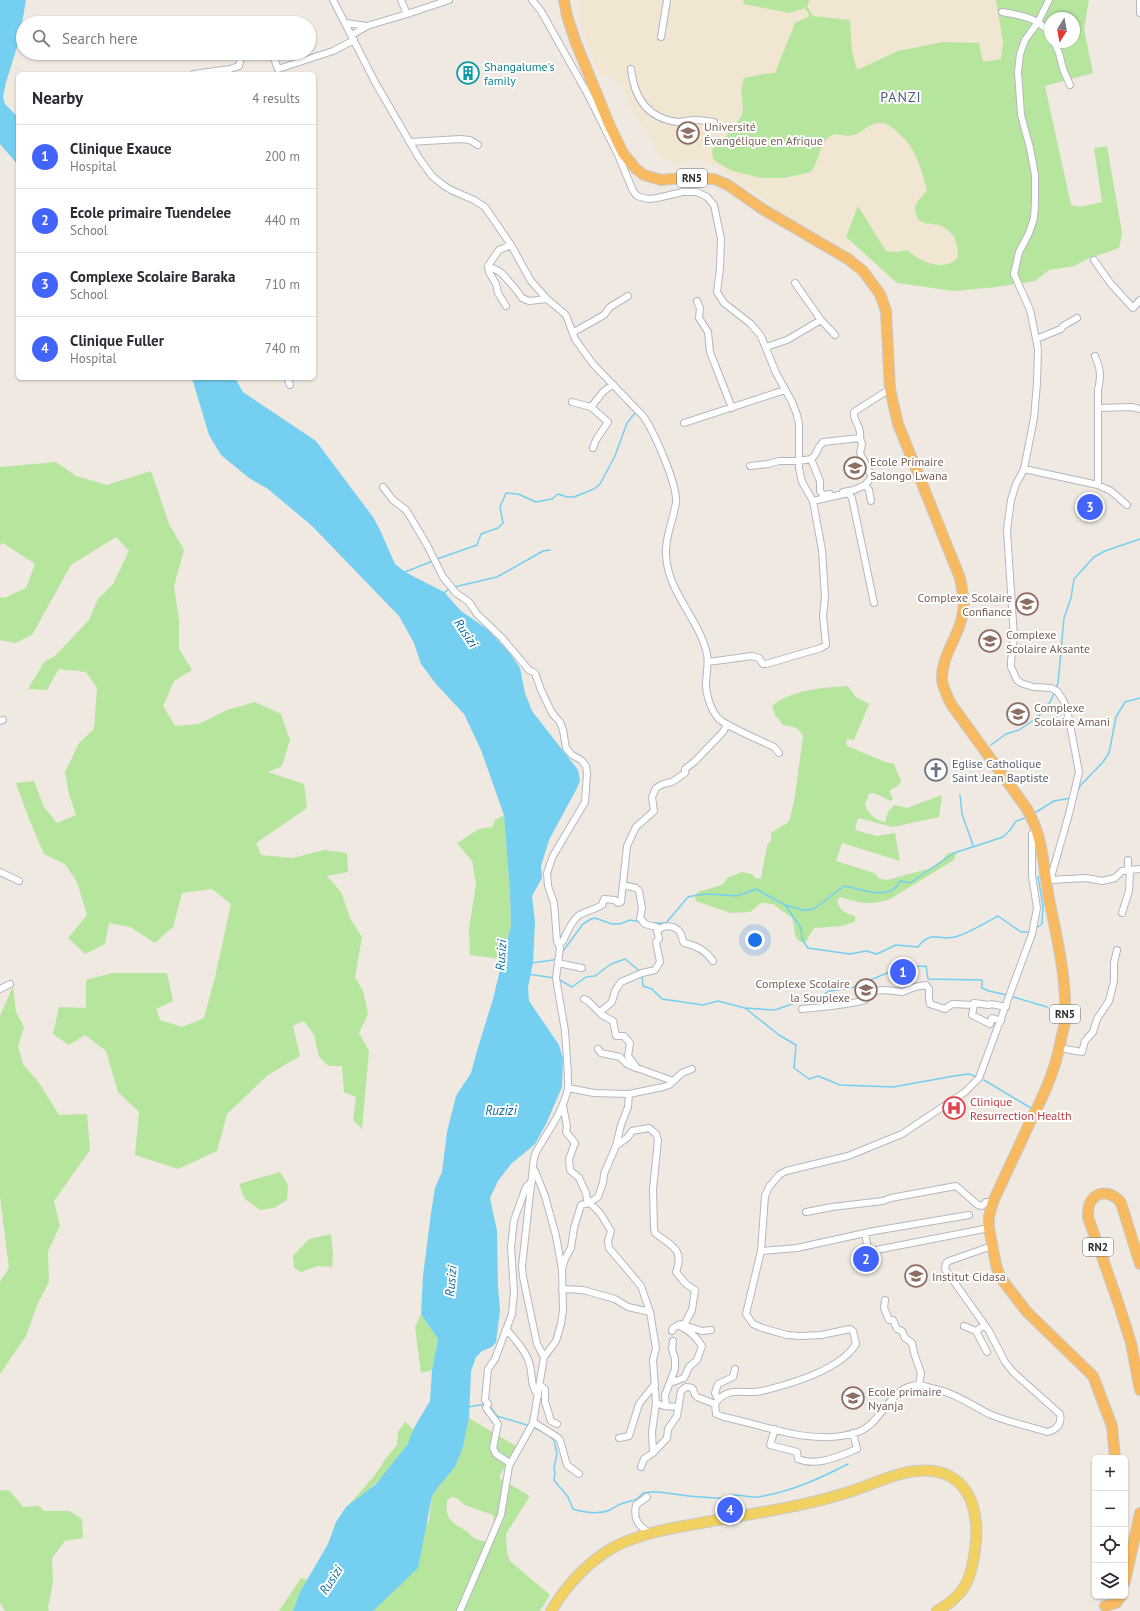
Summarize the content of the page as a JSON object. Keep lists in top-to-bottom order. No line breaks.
{"streets":{"highway":["RN5","RN2"]},"districts":["PANZI"],"water":["Rusizi","Ruzizi"],"places":{"building":["Shangalume's family"],"school or university":["Université Évangélique en Afrique","Ecole Primaire Salongo Lwana","Complexe Scolaire Confiance","Complexe Scolaire Aksante","Complexe Scolaire Amani","Complexe Scolaire la Souplexe","Institut Cidasa","Ecole primaire Nyanja"],"church":["Eglise Catholique Saint Jean Baptiste"],"hospital":["Clinique Resurrection Health"]},"north":"bottom","page":{"search":"Search here","heading":["Nearby","4 results"],"list":[{"mark":"1","name":"Clinique Exauce","note":"Hospital","value":"200 m"},{"mark":"2","name":"Ecole primaire Tuendelee","note":"School","value":"440 m"},{"mark":"3","name":"Complexe Scolaire Baraka","note":"School","value":"710 m"},{"mark":"4","name":"Clinique Fuller","note":"Hospital","value":"740 m"}],"pins":["3","1","2","4"],"map_buttons":["+","−"]}}
